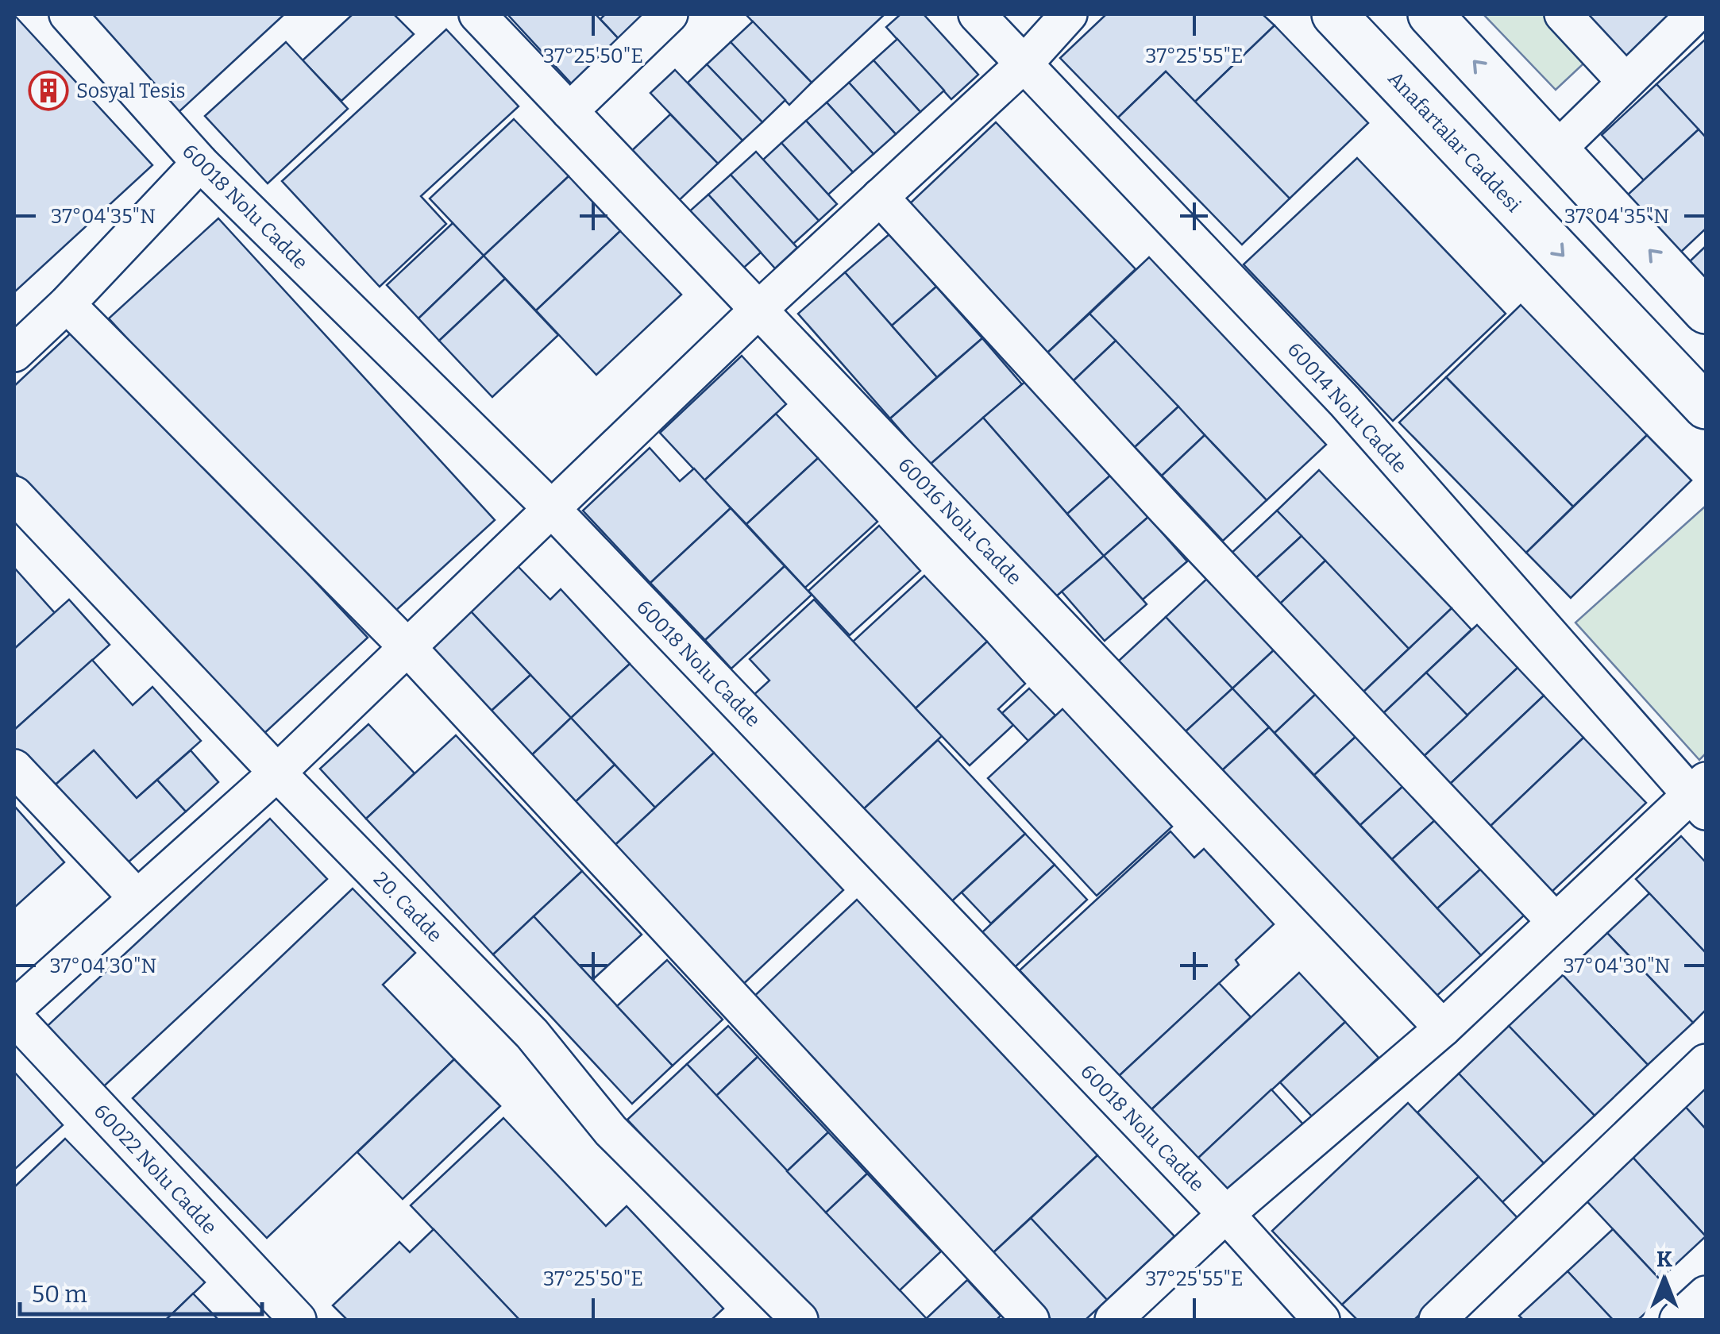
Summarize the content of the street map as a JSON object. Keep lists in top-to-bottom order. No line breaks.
{"streets":{"main road":["Anafartalar Caddesi"],"street":["60018 Nolu Cadde","60014 Nolu Cadde","60016 Nolu Cadde","20. Cadde","60022 Nolu Cadde"]},"places":{"building":["Sosyal Tesis"]},"scale_bar":"50 m","north":"top","coordinates":["37°25'50\"E","37°25'55\"E","37°04'35\"N","37°04'30\"N"]}
